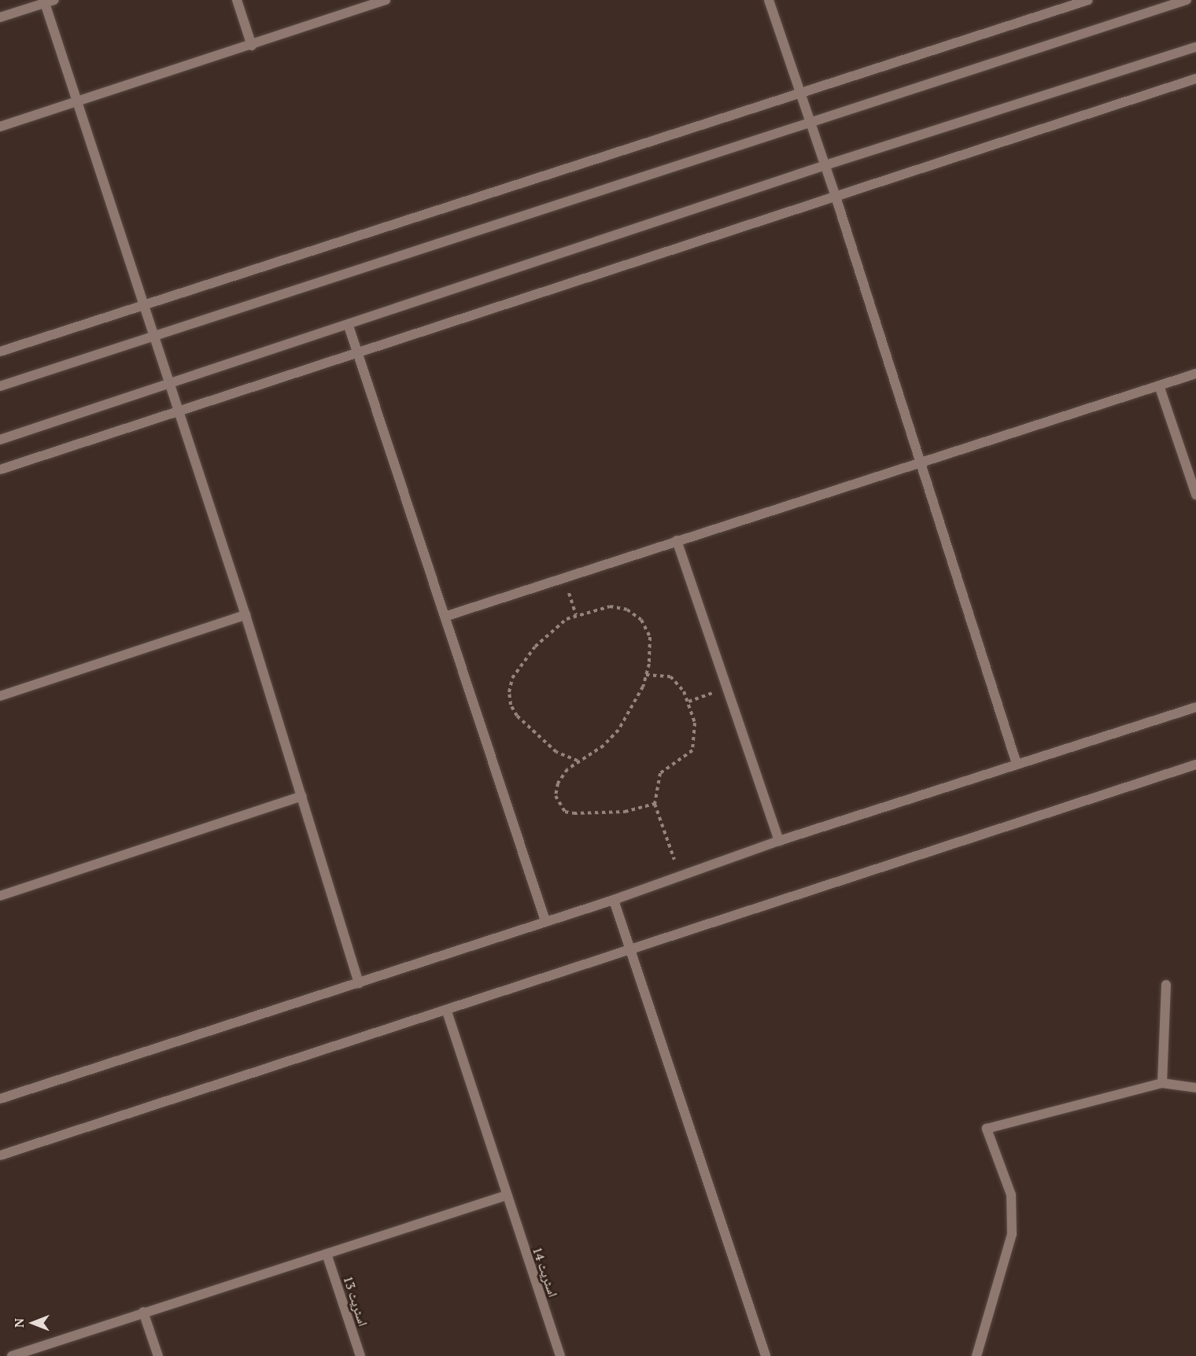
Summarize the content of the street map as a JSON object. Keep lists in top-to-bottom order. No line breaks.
{"streets":{"street":["اسٹریٹ 14","اسٹریٹ 13"]},"north":"left"}
